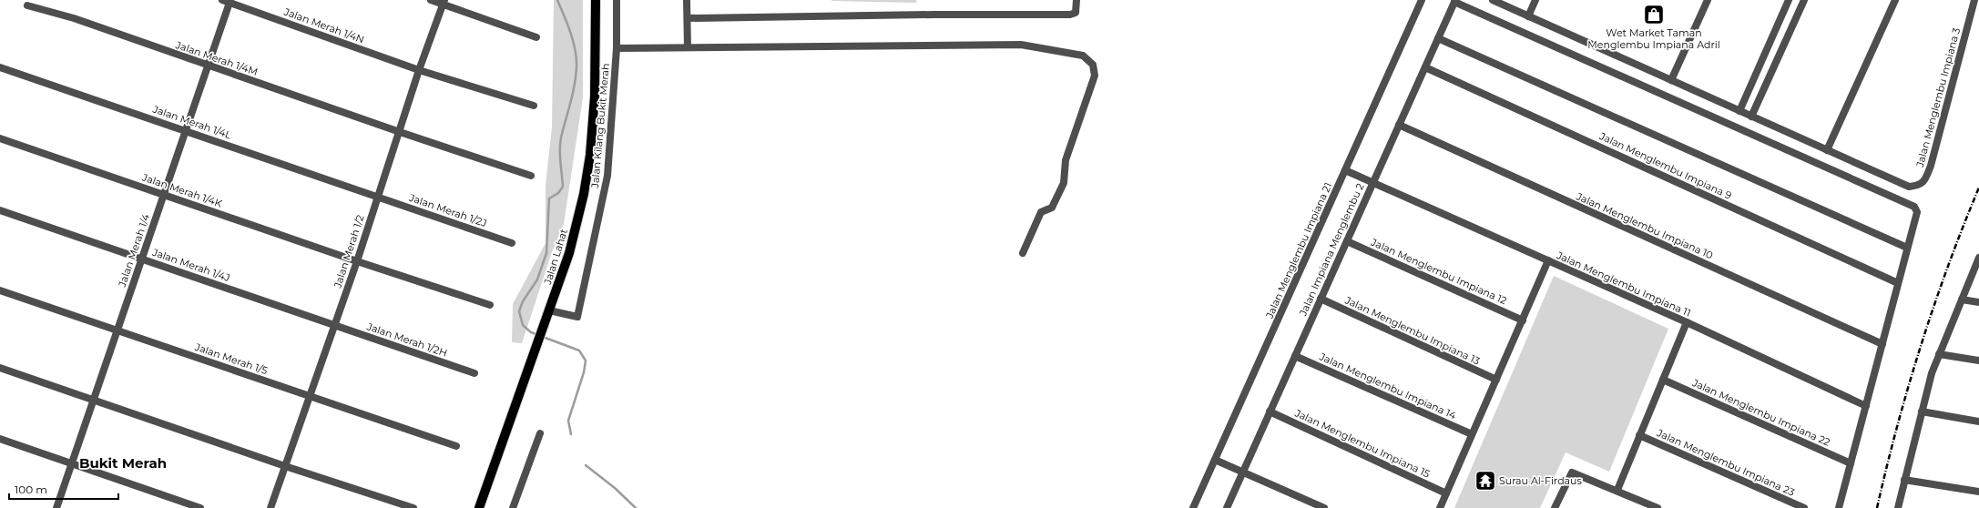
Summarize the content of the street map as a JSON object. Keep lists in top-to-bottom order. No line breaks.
{"streets":{"main road":["Jalan Lahat"],"street":["Jalan Merah 1/4N","Jalan Merah 1/4M","Jalan Menglembu Impiana 3","Jalan Merah 1/4L","Jalan Kilang Bukit Merah","Jalan Menglembu Impiana 9","Jalan Merah 1/4K","Jalan Merah 1/2J","Jalan Menglembu Impiana 10","Jalan Impiana Menglembu 2","Jalan Merah 1/4","Jalan Menglembu Impiana 21","Jalan Merah 1/2","Jalan Merah 1/4J","Jalan Menglembu Impiana 12","Jalan Menglembu Impiana 11","Jalan Menglembu Impiana 13","Jalan Merah 1/2H","Jalan Merah 1/5","Jalan Menglembu Impiana 14","Jalan Menglembu Impiana 22","Jalan Menglembu Impiana 15","Jalan Menglembu Impiana 23"]},"crossings":[["Jalan Merah 1/4N","Jalan Merah 1/4"],["Jalan Merah 1/4N","Jalan Merah 1/2"],["Jalan Merah 1/4M","Jalan Merah 1/4"],["Jalan Merah 1/4M","Jalan Merah 1/2"],["Jalan Merah 1/4L","Jalan Merah 1/2J"],["Jalan Merah 1/4L","Jalan Merah 1/4"],["Jalan Merah 1/4L","Jalan Merah 1/2"],["Jalan Kilang Bukit Merah","Jalan Lahat"],["Jalan Menglembu Impiana 9","Jalan Impiana Menglembu 2"],["Jalan Merah 1/4K","Jalan Merah 1/4"],["Jalan Merah 1/4K","Jalan Merah 1/2"],["Jalan Merah 1/2J","Jalan Merah 1/2"],["Jalan Menglembu Impiana 10","Jalan Impiana Menglembu 2"],["Jalan Impiana Menglembu 2","Jalan Menglembu Impiana 12"],["Jalan Impiana Menglembu 2","Jalan Menglembu Impiana 11"],["Jalan Impiana Menglembu 2","Jalan Menglembu Impiana 13"],["Jalan Impiana Menglembu 2","Jalan Menglembu Impiana 14"],["Jalan Impiana Menglembu 2","Jalan Menglembu Impiana 15"],["Jalan Merah 1/4","Jalan Merah 1/4J"],["Jalan Merah 1/4","Jalan Merah 1/5"],["Jalan Menglembu Impiana 21","Jalan Menglembu Impiana 11"],["Jalan Merah 1/2","Jalan Merah 1/4J"],["Jalan Merah 1/2","Jalan Merah 1/2H"],["Jalan Merah 1/2","Jalan Merah 1/5"],["Jalan Merah 1/4J","Jalan Merah 1/2H"]],"districts":["Bukit Merah"],"places":{"shop":["Wet Market Taman Menglembu Impiana Adril"],"temple":["Surau Al-Firdaus"]},"scale_bar":"100 m"}
